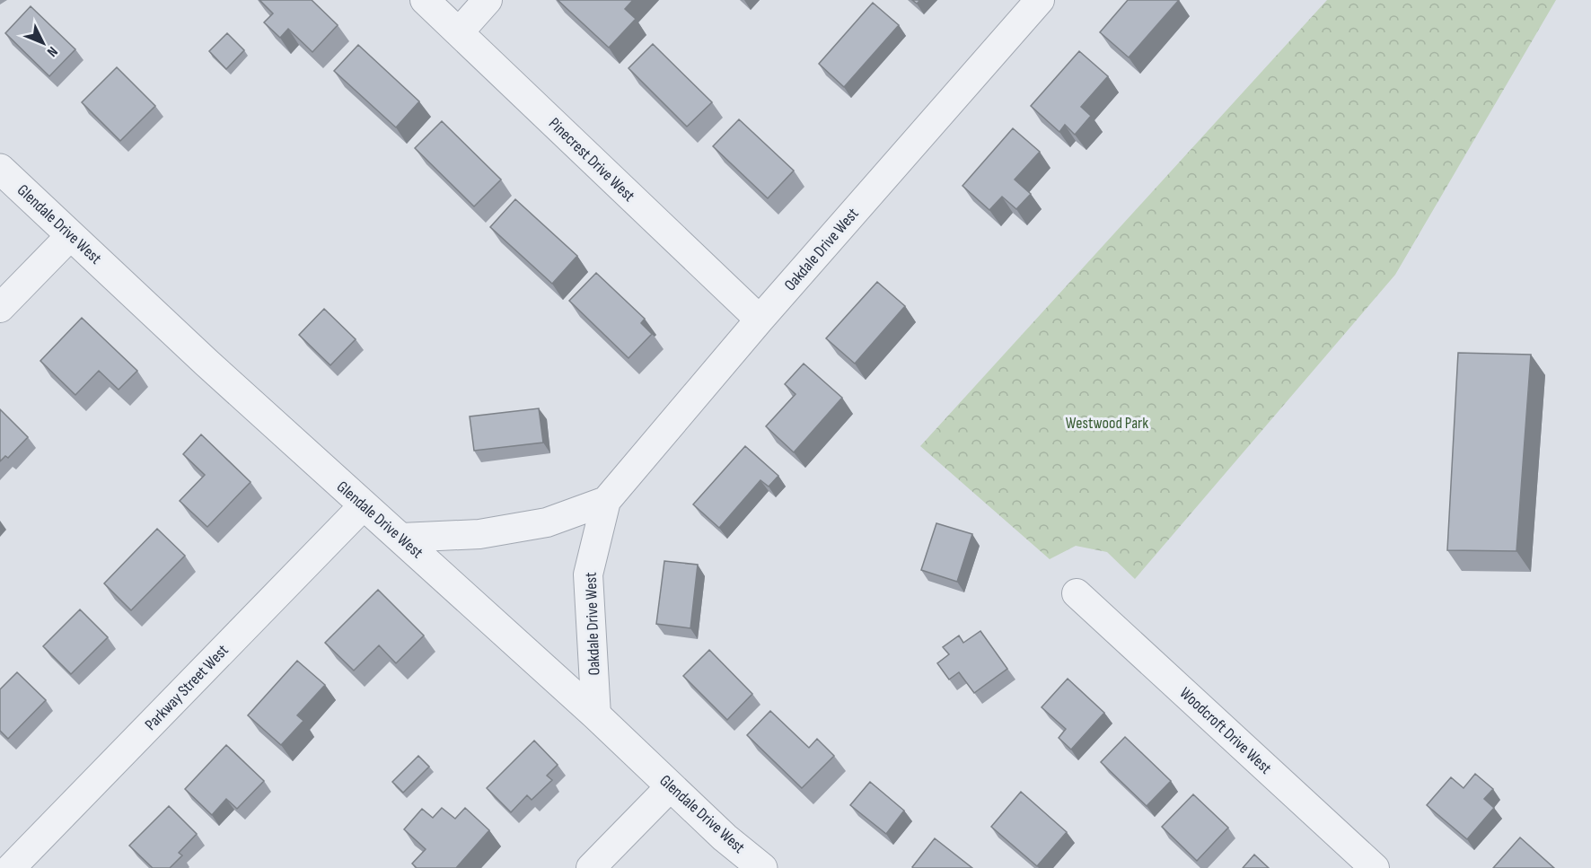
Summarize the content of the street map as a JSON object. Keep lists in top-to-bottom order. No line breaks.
{"streets":{"street":["Pinecrest Drive West","Glendale Drive West","Oakdale Drive West","Parkway Street West","Woodcroft Drive West"]},"crossings":[["Pinecrest Drive West","Oakdale Drive West"],["Glendale Drive West","Oakdale Drive West"],["Glendale Drive West","Parkway Street West"]],"parks":["Westwood Park"],"north":"bottom right"}
